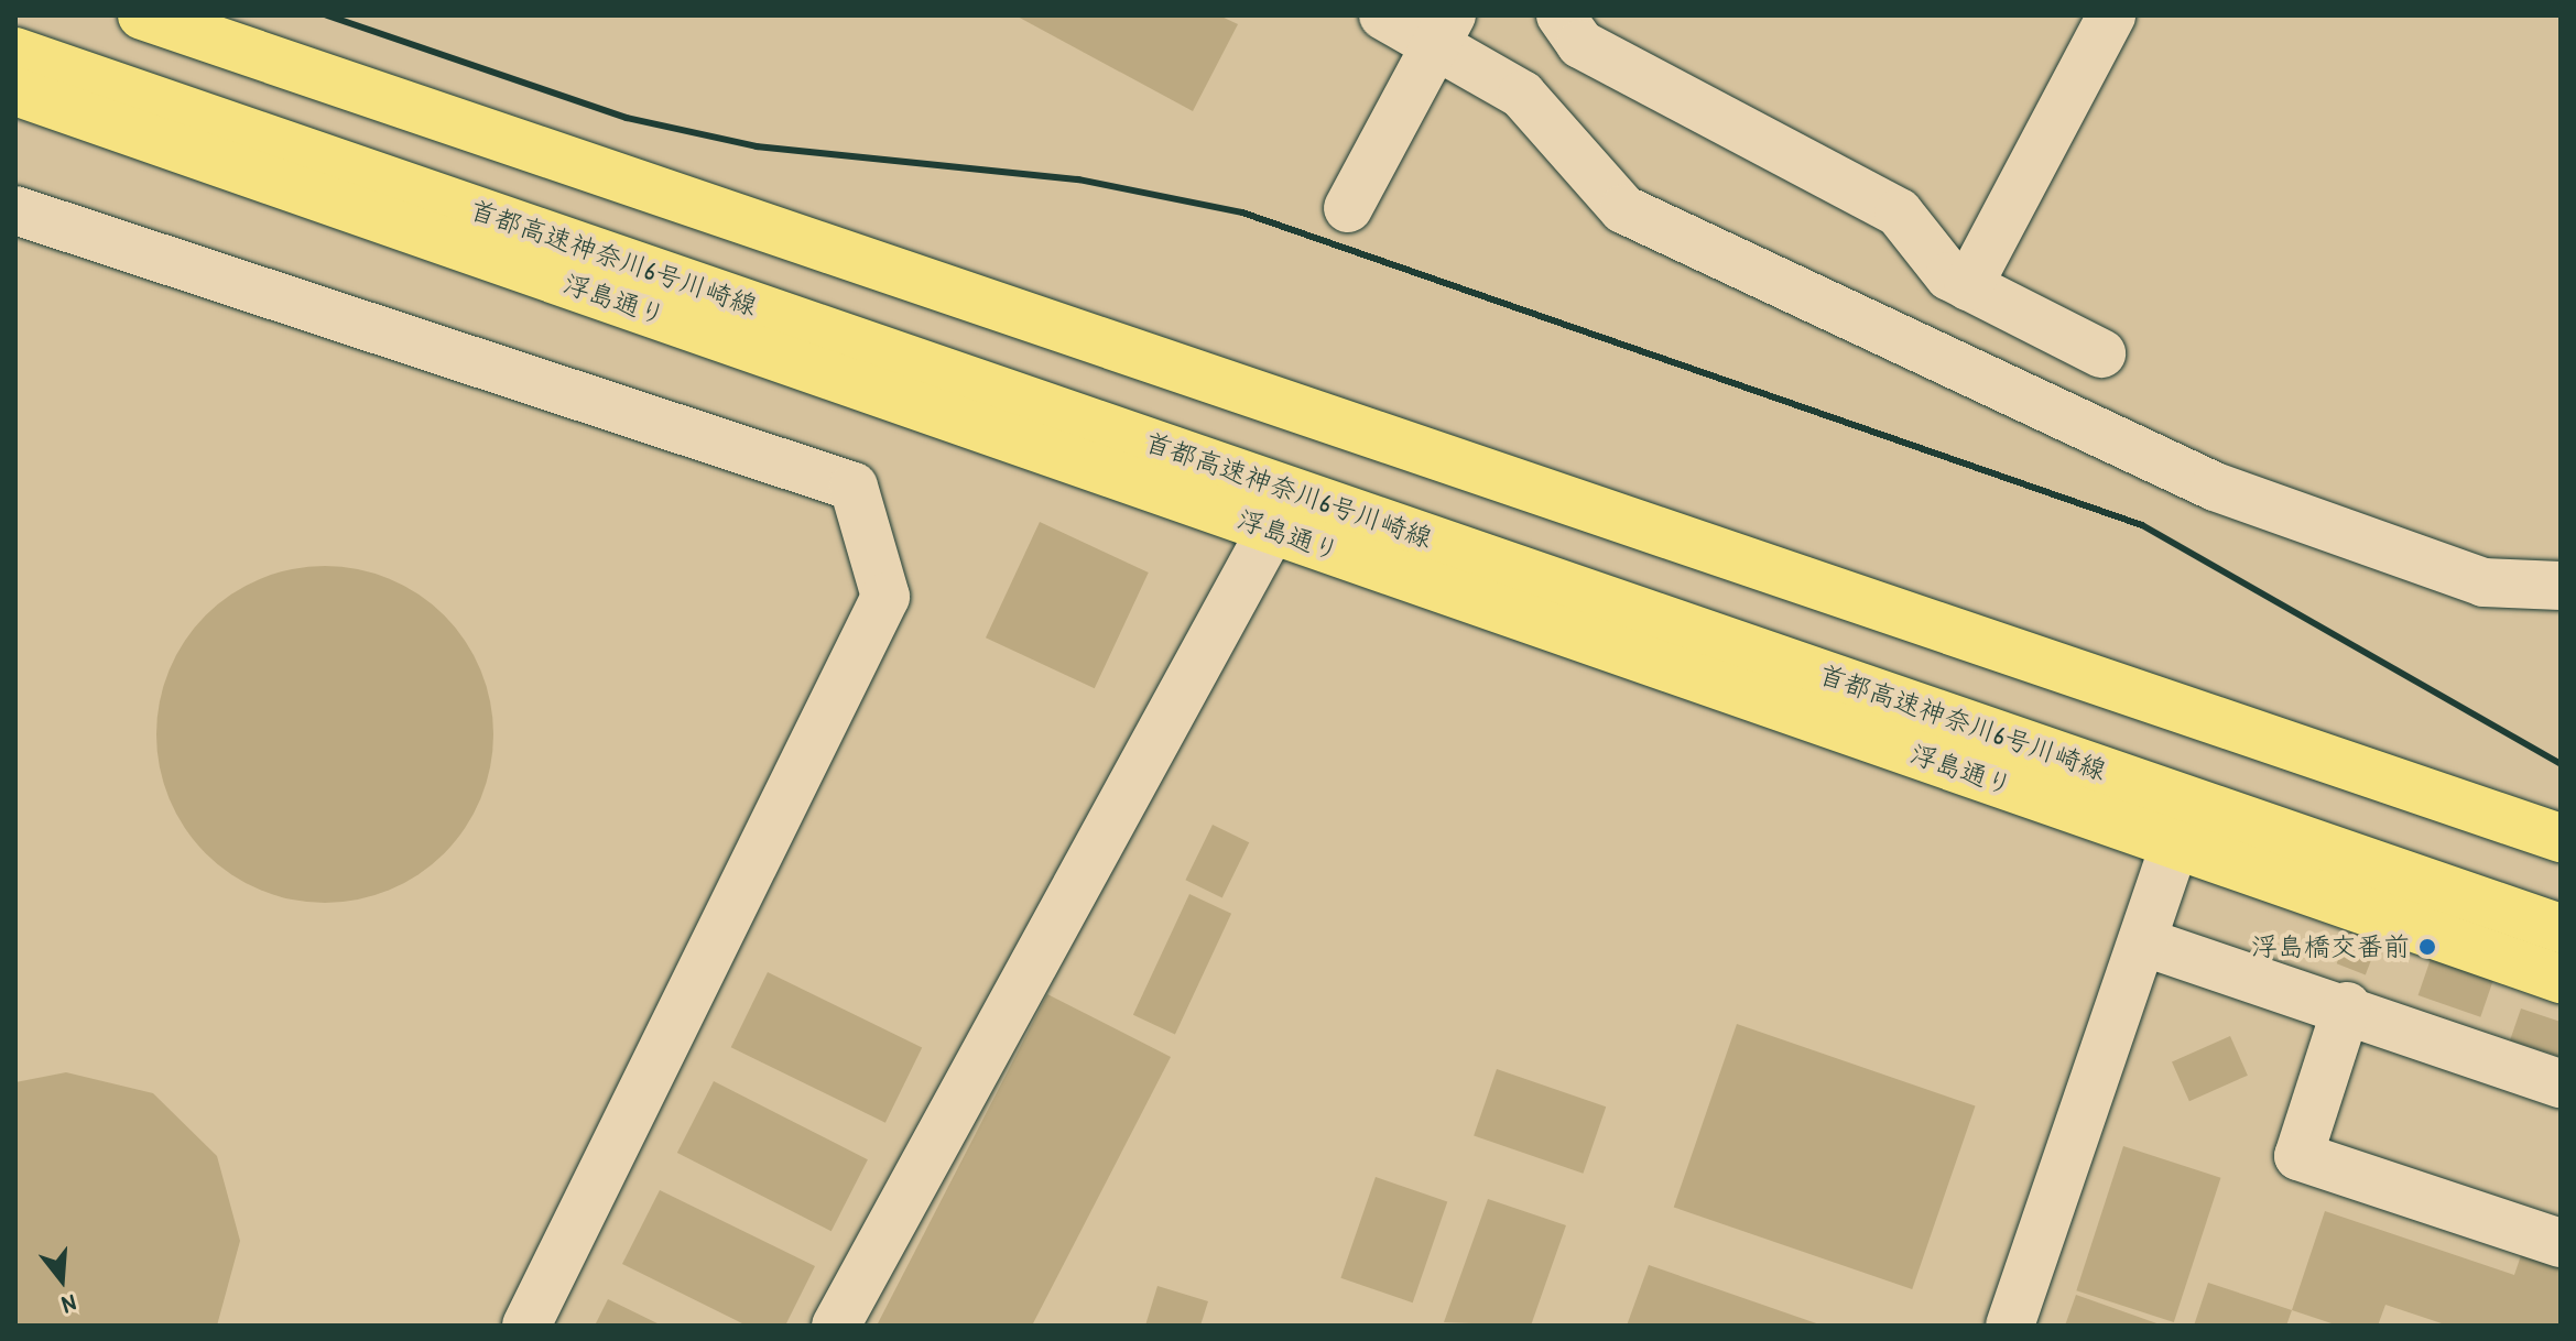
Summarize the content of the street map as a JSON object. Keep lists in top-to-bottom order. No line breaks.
{"streets":{"highway":["首都高速神奈川6号川崎線","浮島通り"]},"places":["浮島橋交番前"],"north":"bottom"}
